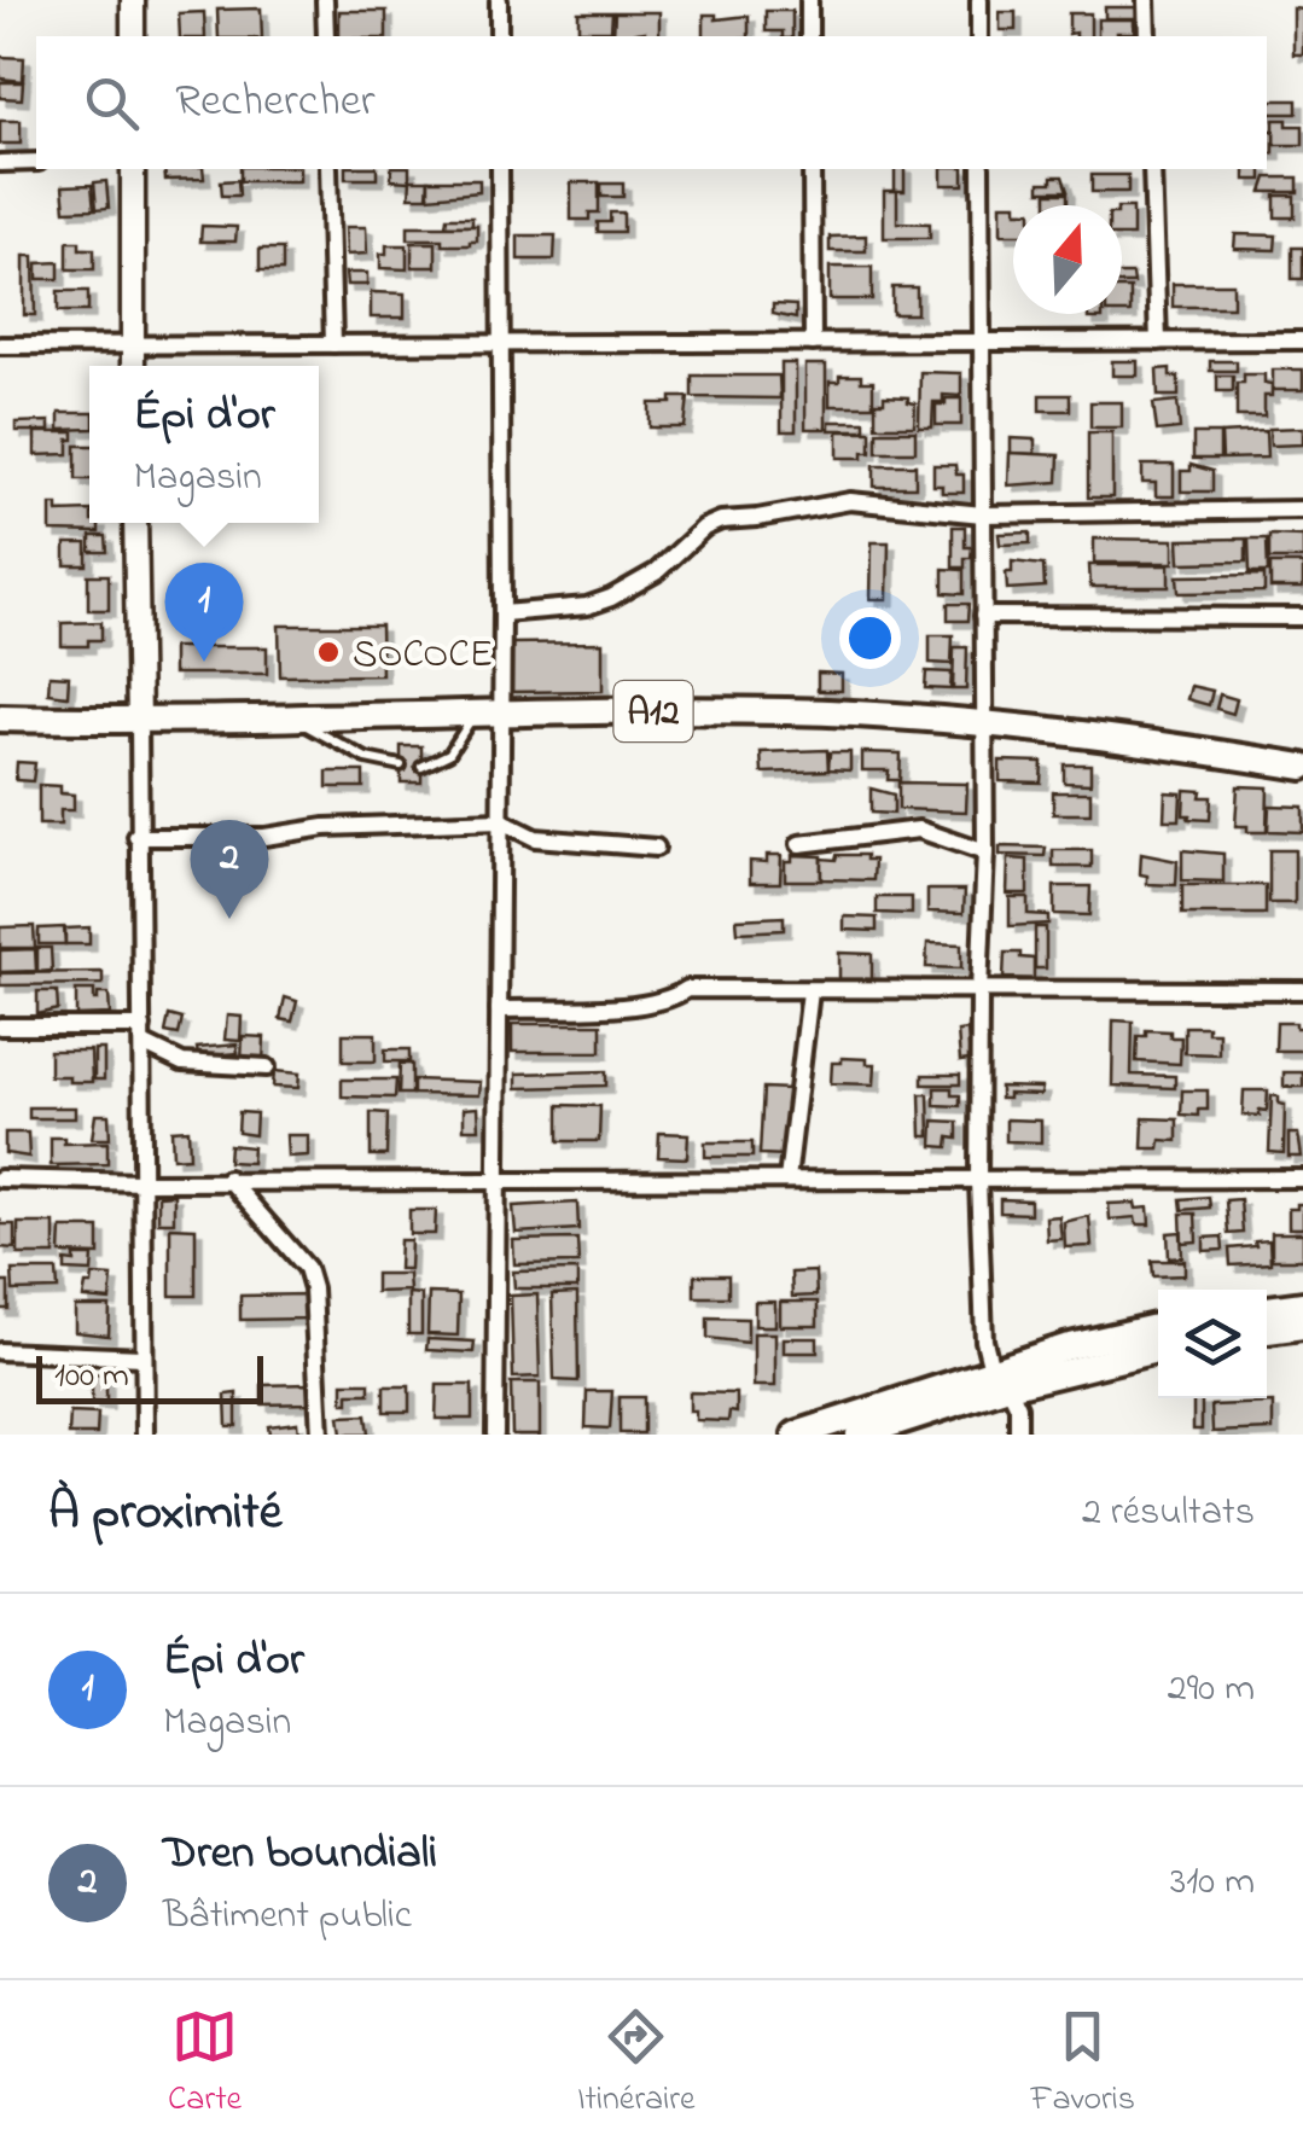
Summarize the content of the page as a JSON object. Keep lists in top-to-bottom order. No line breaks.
{"streets":{"main road":["A12"]},"places":["SOCOCE"],"scale_bar":"100 m","north":"top","page":{"search":"Rechercher","popup":["Épi d'or","Magasin"],"pins":["1","2"],"scale":"100 m","heading":["À proximité","2 résultats"],"list":[{"mark":"1","name":"Épi d'or","note":"Magasin","value":"290 m"},{"mark":"2","name":"Dren boundiali","note":"Bâtiment public","value":"310 m"}],"nav":["Carte","Itinéraire","Favoris"]}}
